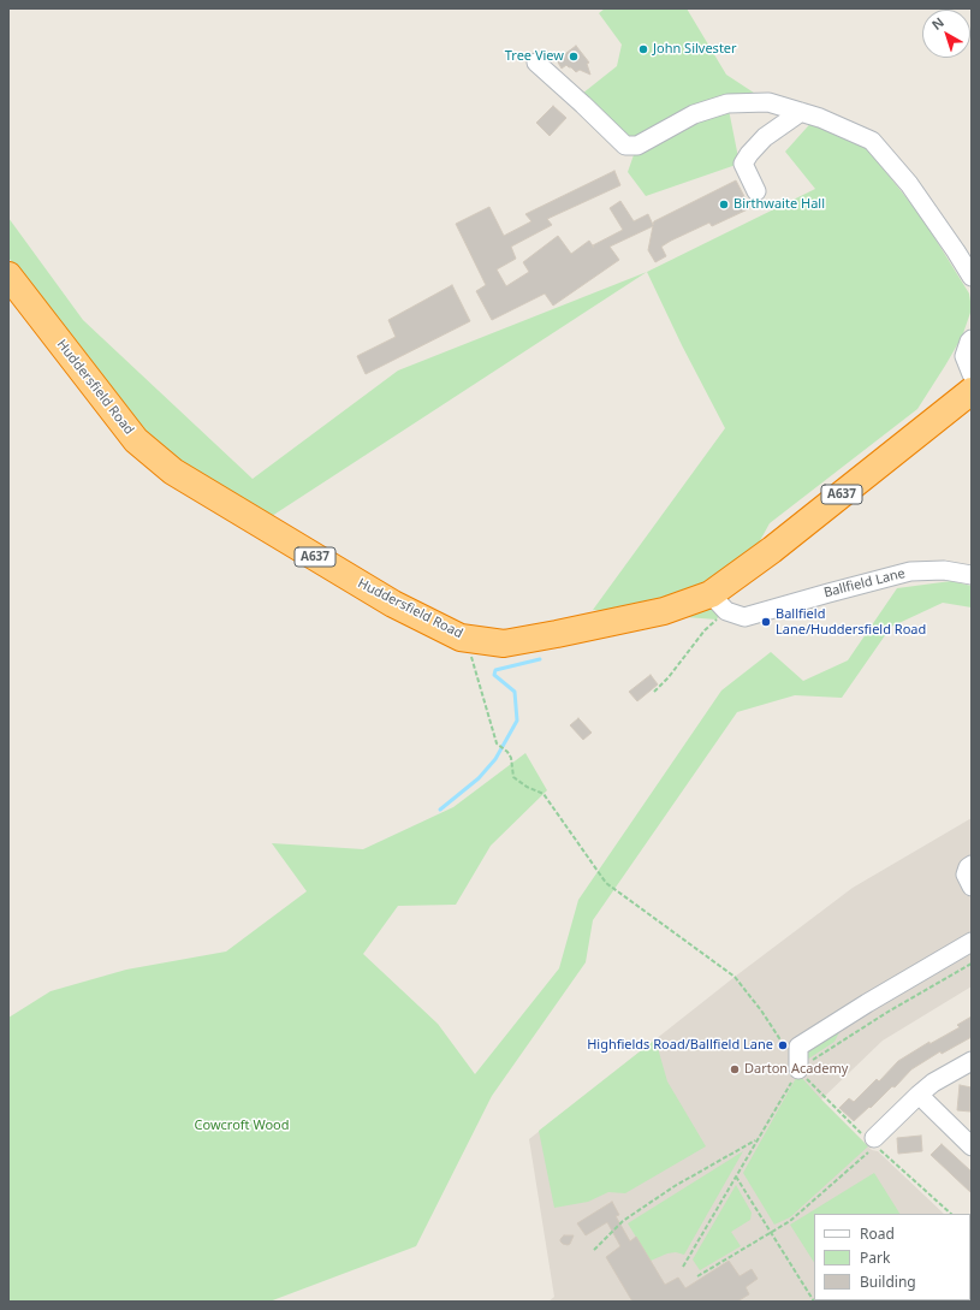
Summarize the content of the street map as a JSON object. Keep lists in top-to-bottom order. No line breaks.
{"streets":{"highway":["Huddersfield Road","A637"],"street":["Ballfield Lane"]},"crossings":[["Huddersfield Road","Ballfield Lane"]],"parks":["Cowcroft Wood"],"places":["John Silvester","Tree View","Birthwaite Hall","Ballfield Lane/Huddersfield Road","Highfields Road/Ballfield Lane","Darton Academy"],"legend":["Road","Park","Building"],"north":"top left"}
